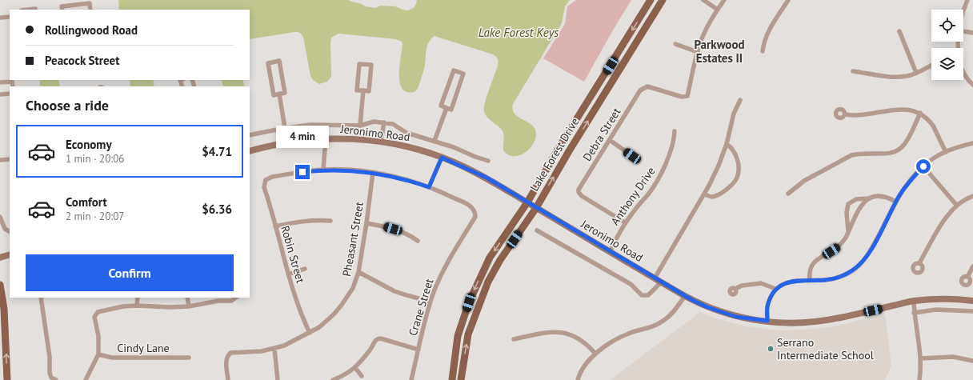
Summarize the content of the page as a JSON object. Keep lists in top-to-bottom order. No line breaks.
{"streets":{"main road":["Jeronimo Road","Lake Forest Drive"],"street":["Debra Street","Anthony Drive","Pheasant Street","Robin Street","Crane Street","Cindy Lane"]},"crossings":[["Jeronimo Road","Lake Forest Drive"],["Jeronimo Road","Anthony Drive"],["Debra Street","Anthony Drive"],["Pheasant Street","Robin Street"]],"districts":["Parkwood Estates II"],"water":["Lake Forest Keys"],"places":["Serrano Intermediate School"],"page":{"banner":["Rollingwood Road","Peacock Street"],"heading":"Choose a ride","list":[{"name":"Economy","note":"1 min · 20:06","value":"$4.71"},{"name":"Comfort","note":"2 min · 20:07","value":"$6.36"}],"bubble":"4 min","buttons":"Confirm"}}
